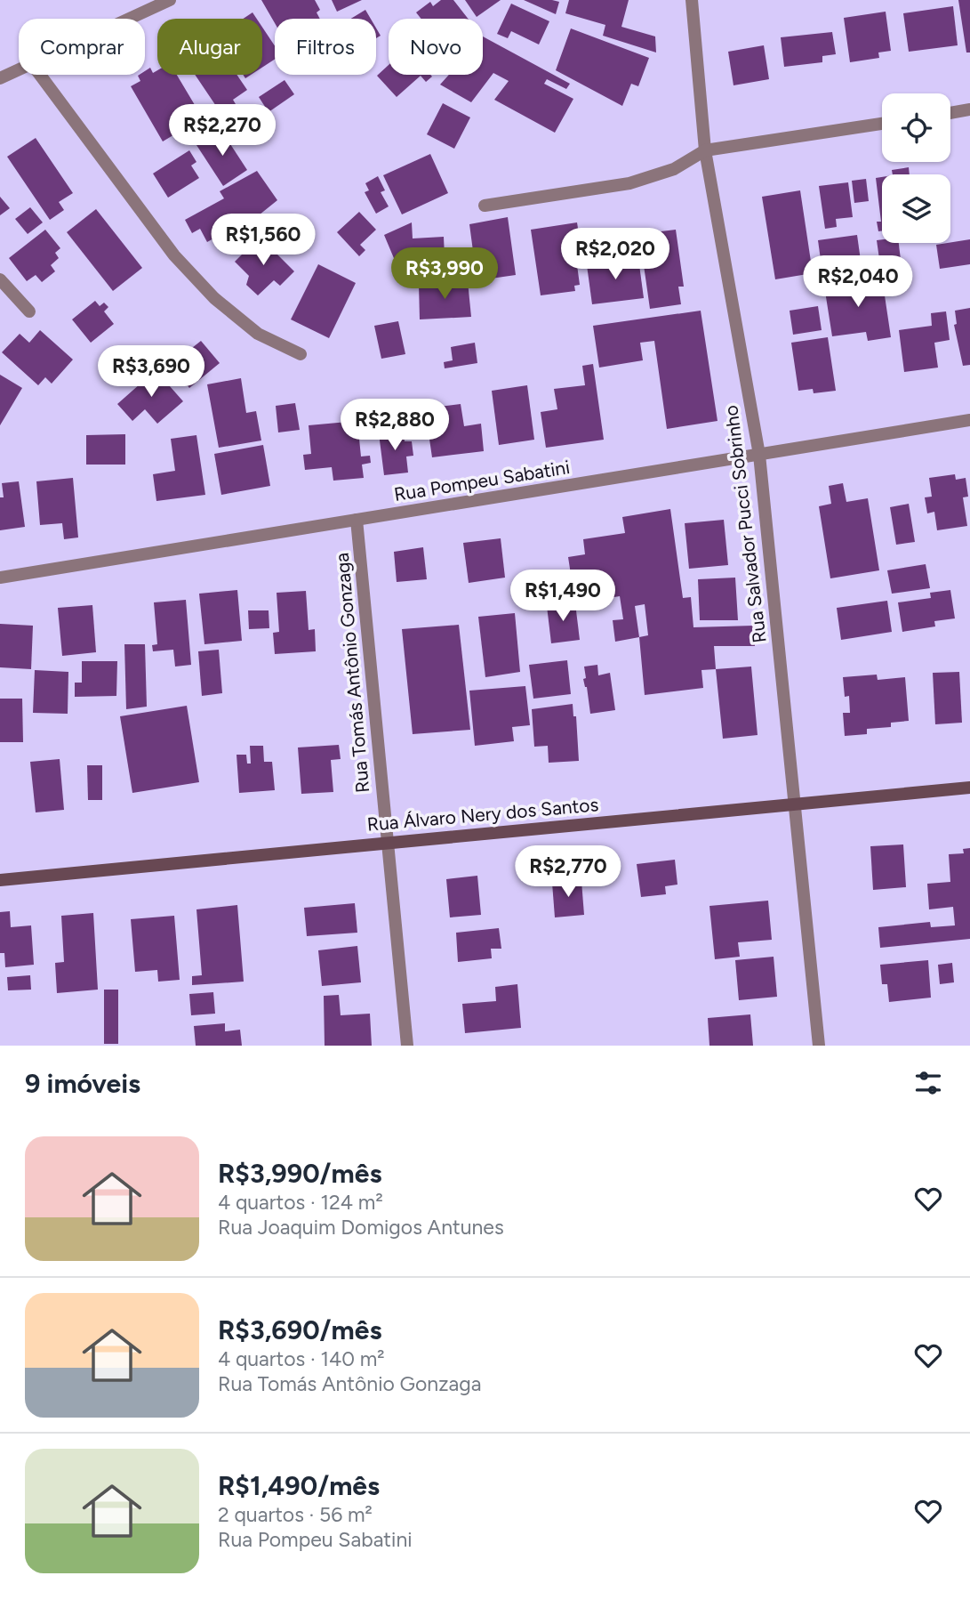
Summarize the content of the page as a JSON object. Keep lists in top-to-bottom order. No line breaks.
{"streets":{"main road":["Rua Álvaro Nery dos Santos"],"street":["Rua Pompeu Sabatini","Rua Salvador Pucci Sobrinho","Rua Tomás Antônio Gonzaga"]},"crossings":[["Rua Pompeu Sabatini","Rua Salvador Pucci Sobrinho"],["Rua Pompeu Sabatini","Rua Tomás Antônio Gonzaga"],["Rua Salvador Pucci Sobrinho","Rua Álvaro Nery dos Santos"],["Rua Tomás Antônio Gonzaga","Rua Álvaro Nery dos Santos"]],"page":{"chip":["Comprar","Alugar","Filtros","Novo"],"price":["R$2,270","R$1,560","R$2,020","R$3,990","R$2,040","R$3,690","R$2,880","R$1,490","R$2,770"],"heading":"9 imóveis","list":[{"name":"R$3,990/mês","note":"4 quartos · 124 m² · Rua Joaquim Domigos Antunes"},{"name":"R$3,690/mês","note":"4 quartos · 140 m² · Rua Tomás Antônio Gonzaga"},{"name":"R$1,490/mês","note":"2 quartos · 56 m² · Rua Pompeu Sabatini"}]}}
